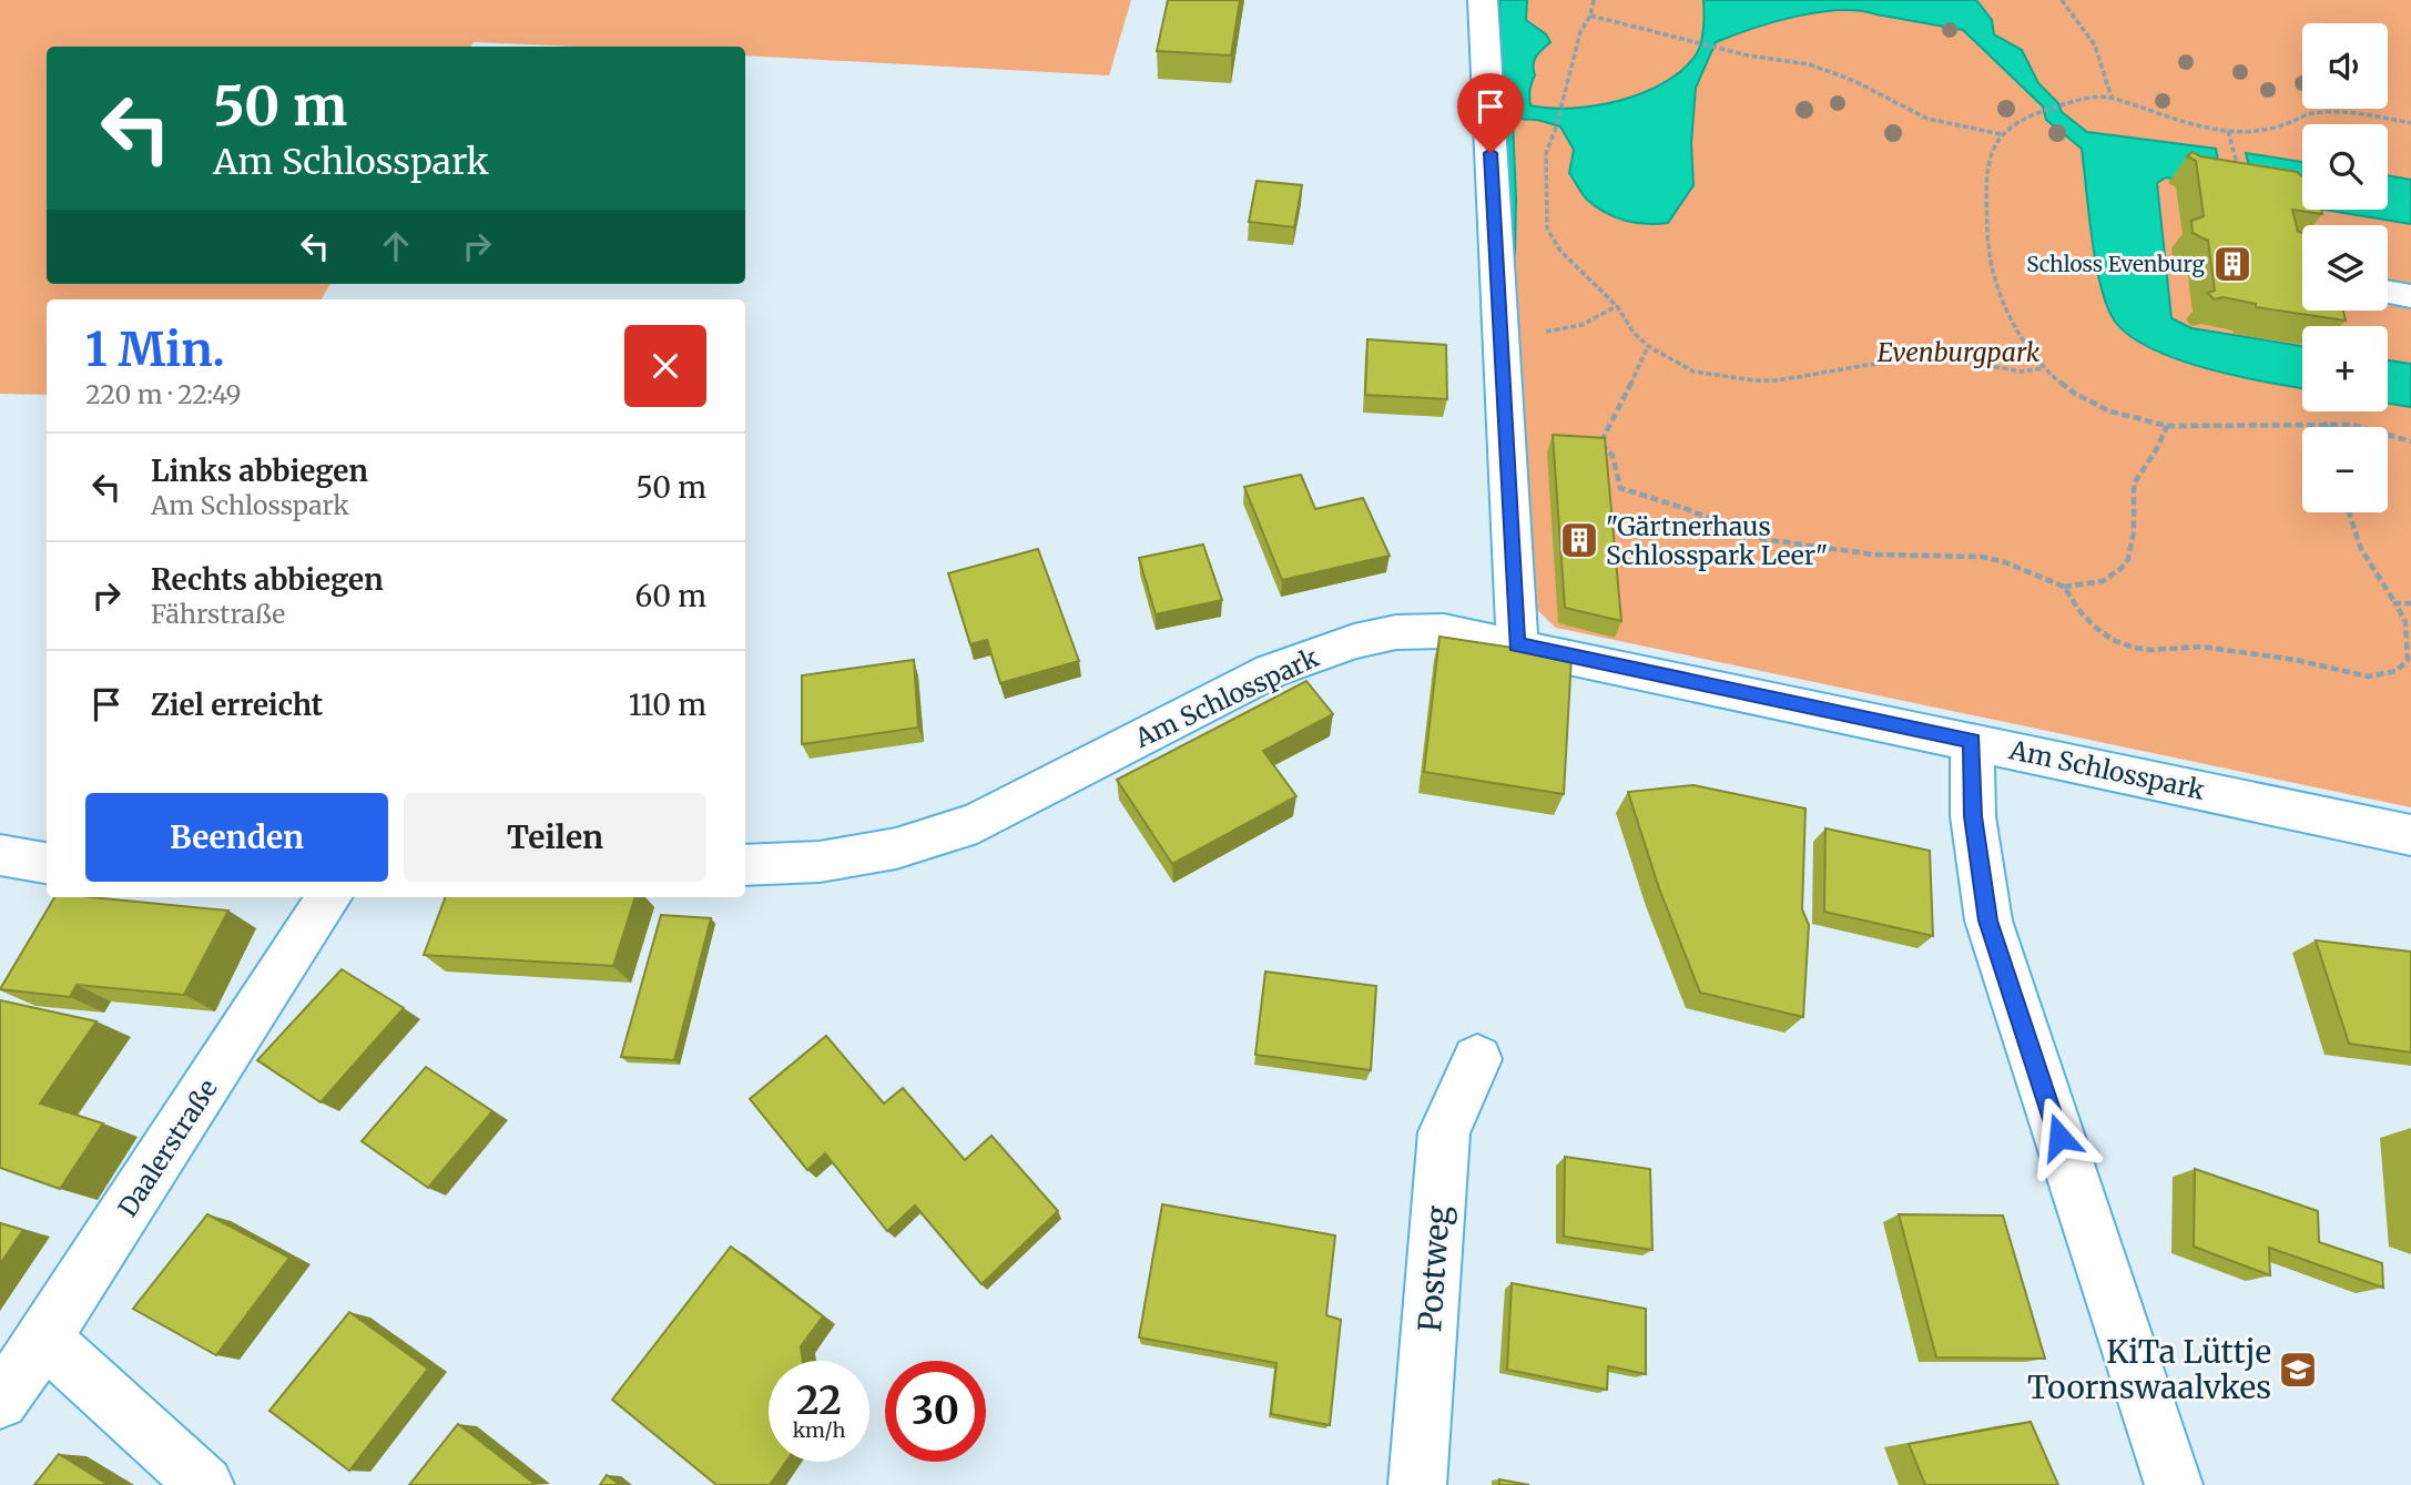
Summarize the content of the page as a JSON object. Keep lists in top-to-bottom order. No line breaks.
{"streets":{"street":["Am Schlosspark","Daalerstraße","Postweg"]},"parks":["Evenburgpark"],"places":{"building":["Schloss Evenburg","\"Gärtnerhaus Schlosspark Leer\""],"school or university":["KiTa Lüttje Toornswaalvkes"]},"page":{"map_buttons":["+","−"],"turn":["50 m","Am Schlosspark"],"heading":["1 Min.","220 m · 22:49"],"list":[{"name":"Links abbiegen","note":"Am Schlosspark","value":"50 m"},{"name":"Rechts abbiegen","note":"Fährstraße","value":"60 m"},{"name":"Ziel erreicht","value":"110 m"}],"buttons":["Beenden","Teilen"],"speed":"22 km/h","limit":"30"}}
